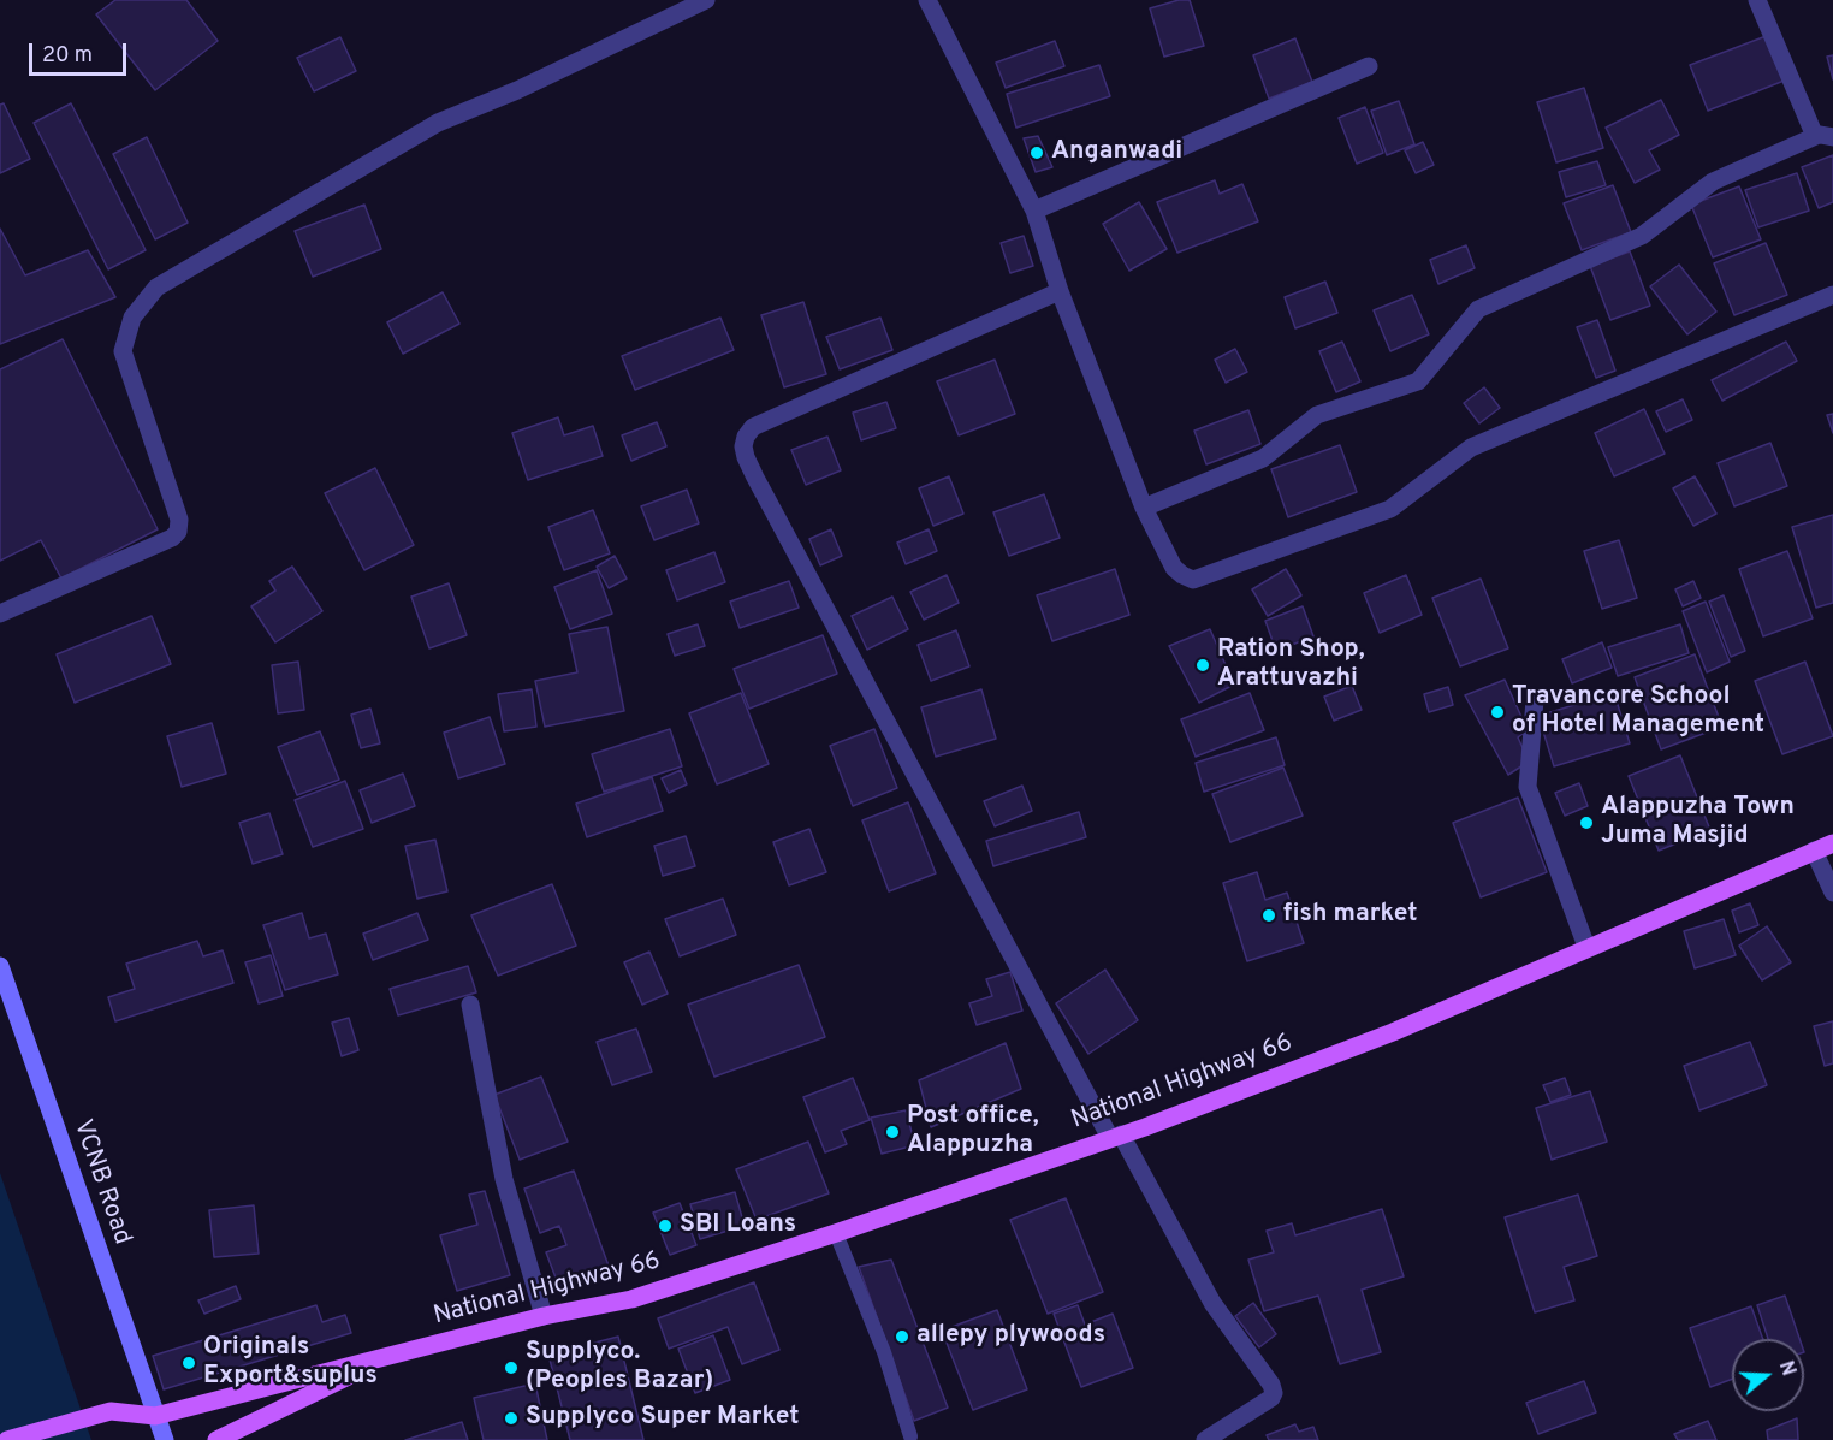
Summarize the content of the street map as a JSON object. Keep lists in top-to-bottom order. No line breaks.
{"streets":{"main road":["National Highway 66","VCNB Road"]},"crossings":[["National Highway 66","VCNB Road"]],"places":["Anganwadi","Ration Shop, Arattuvazhi","Travancore School of Hotel Management","Alappuzha Town Juma Masjid","fish market","Post office, Alappuzha","SBI Loans","allepy plywoods","Originals Export&suplus","Supplyco. (Peoples Bazar)","Supplyco Super Market"],"scale_bar":"20 m","north":"right"}
